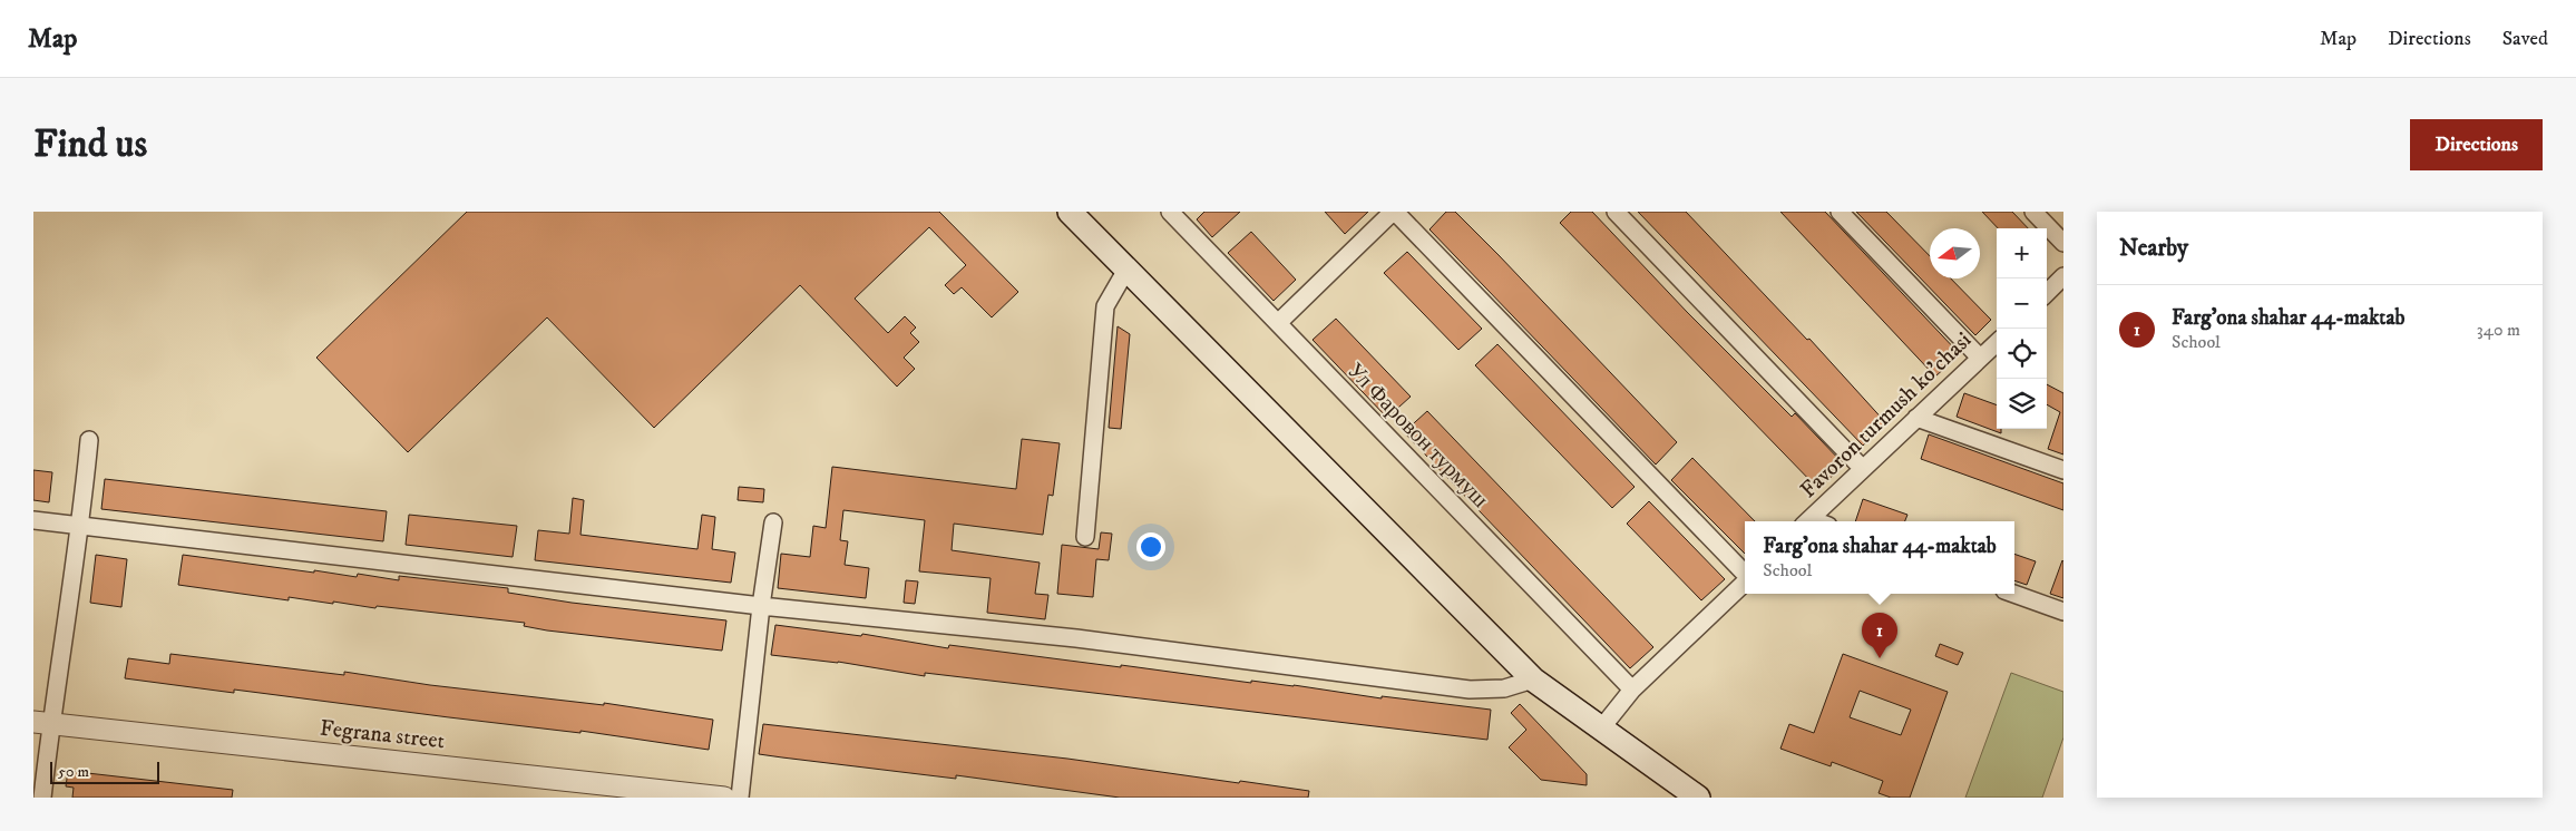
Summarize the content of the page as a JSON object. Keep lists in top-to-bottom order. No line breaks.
{"streets":{"street":["Favoron turmush ko'chasi","Ул Фаровон турмуш","Fegrana street"]},"scale_bar":"50 m","north":"left","page":{"header":"Map","nav":["Map","Directions","Saved"],"buttons":"Directions","title":"Find us","heading":"Nearby","map_buttons":["+","−"],"list":[{"mark":"1","name":"Farg'ona shahar 44-maktab","note":"School","value":"340 m"}],"popup":["Farg'ona shahar 44-maktab","School"],"pins":"1","scale":"50 m"}}
